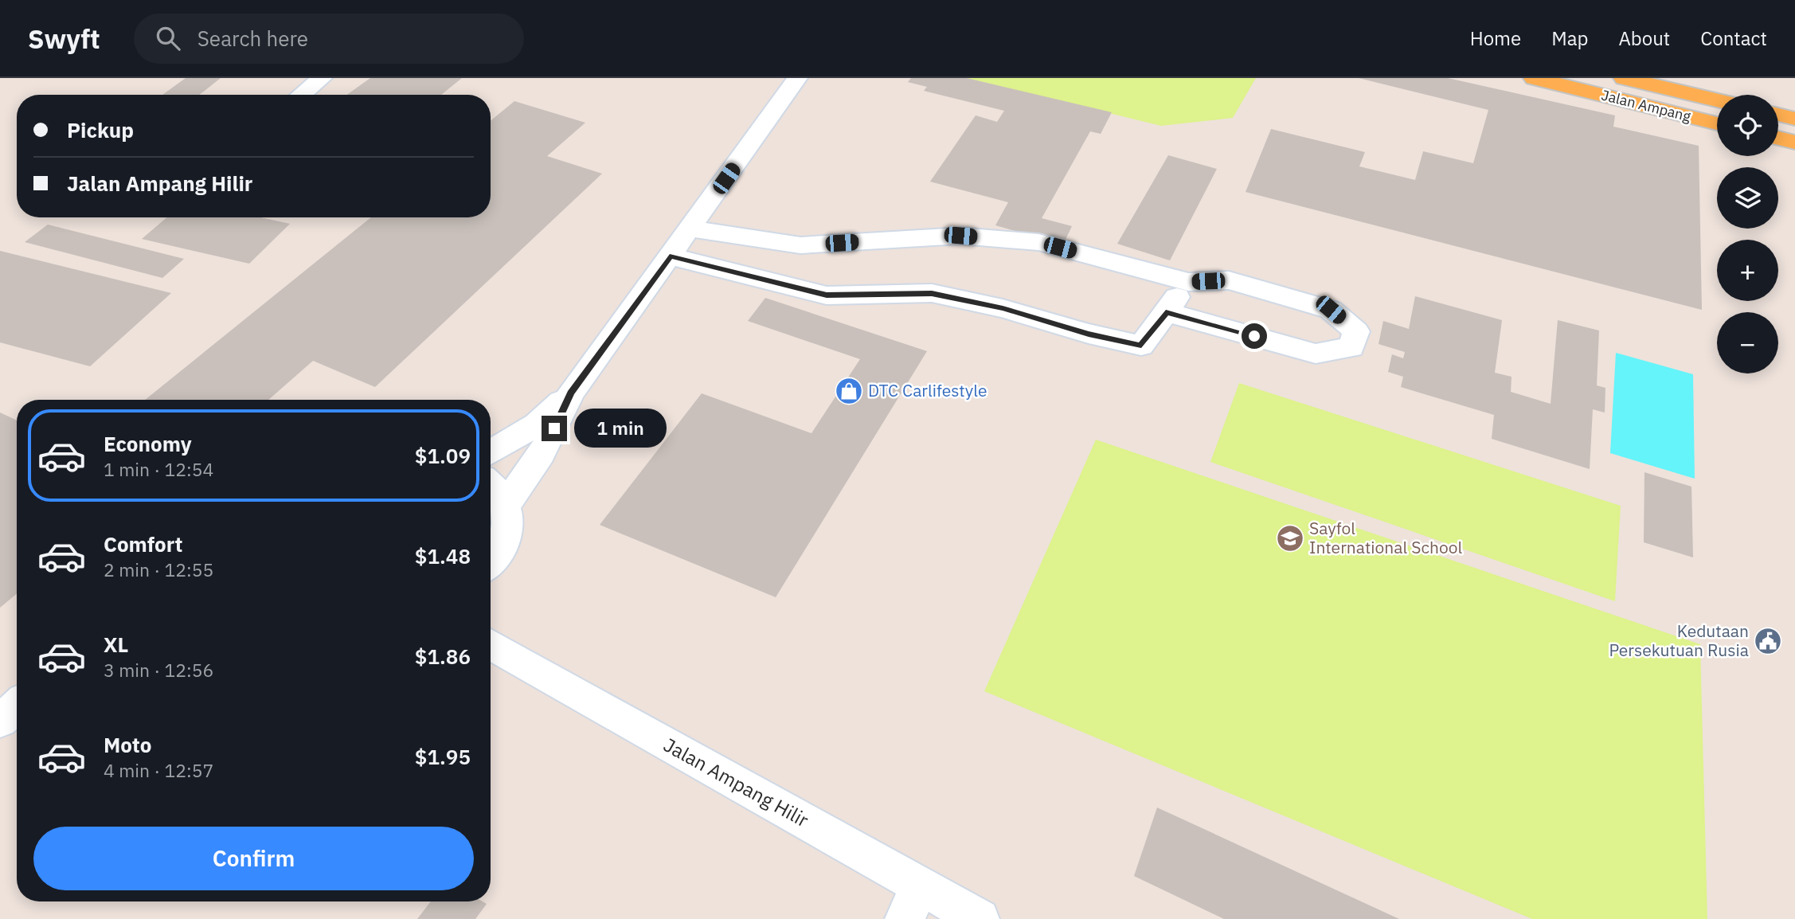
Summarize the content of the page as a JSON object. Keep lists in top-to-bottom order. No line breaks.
{"streets":{"main road":["Jalan Ampang"],"street":["Jalan Ampang Hilir"]},"places":{"shop":["DTC Carlifestyle"],"school or university":["Sayfol International School"],"public building":["Kedutaan Persekutuan Rusia"]},"page":{"header":"Swyft","search":"Search here","nav":["Home","Map","About","Contact"],"map_buttons":["+","−"],"banner":["Pickup","Jalan Ampang Hilir"],"bubble":"1 min","list":[{"name":"Economy","note":"1 min · 12:54","value":"$1.09"},{"name":"Comfort","note":"2 min · 12:55","value":"$1.48"},{"name":"XL","note":"3 min · 12:56","value":"$1.86"},{"name":"Moto","note":"4 min · 12:57","value":"$1.95"}],"buttons":"Confirm"}}
